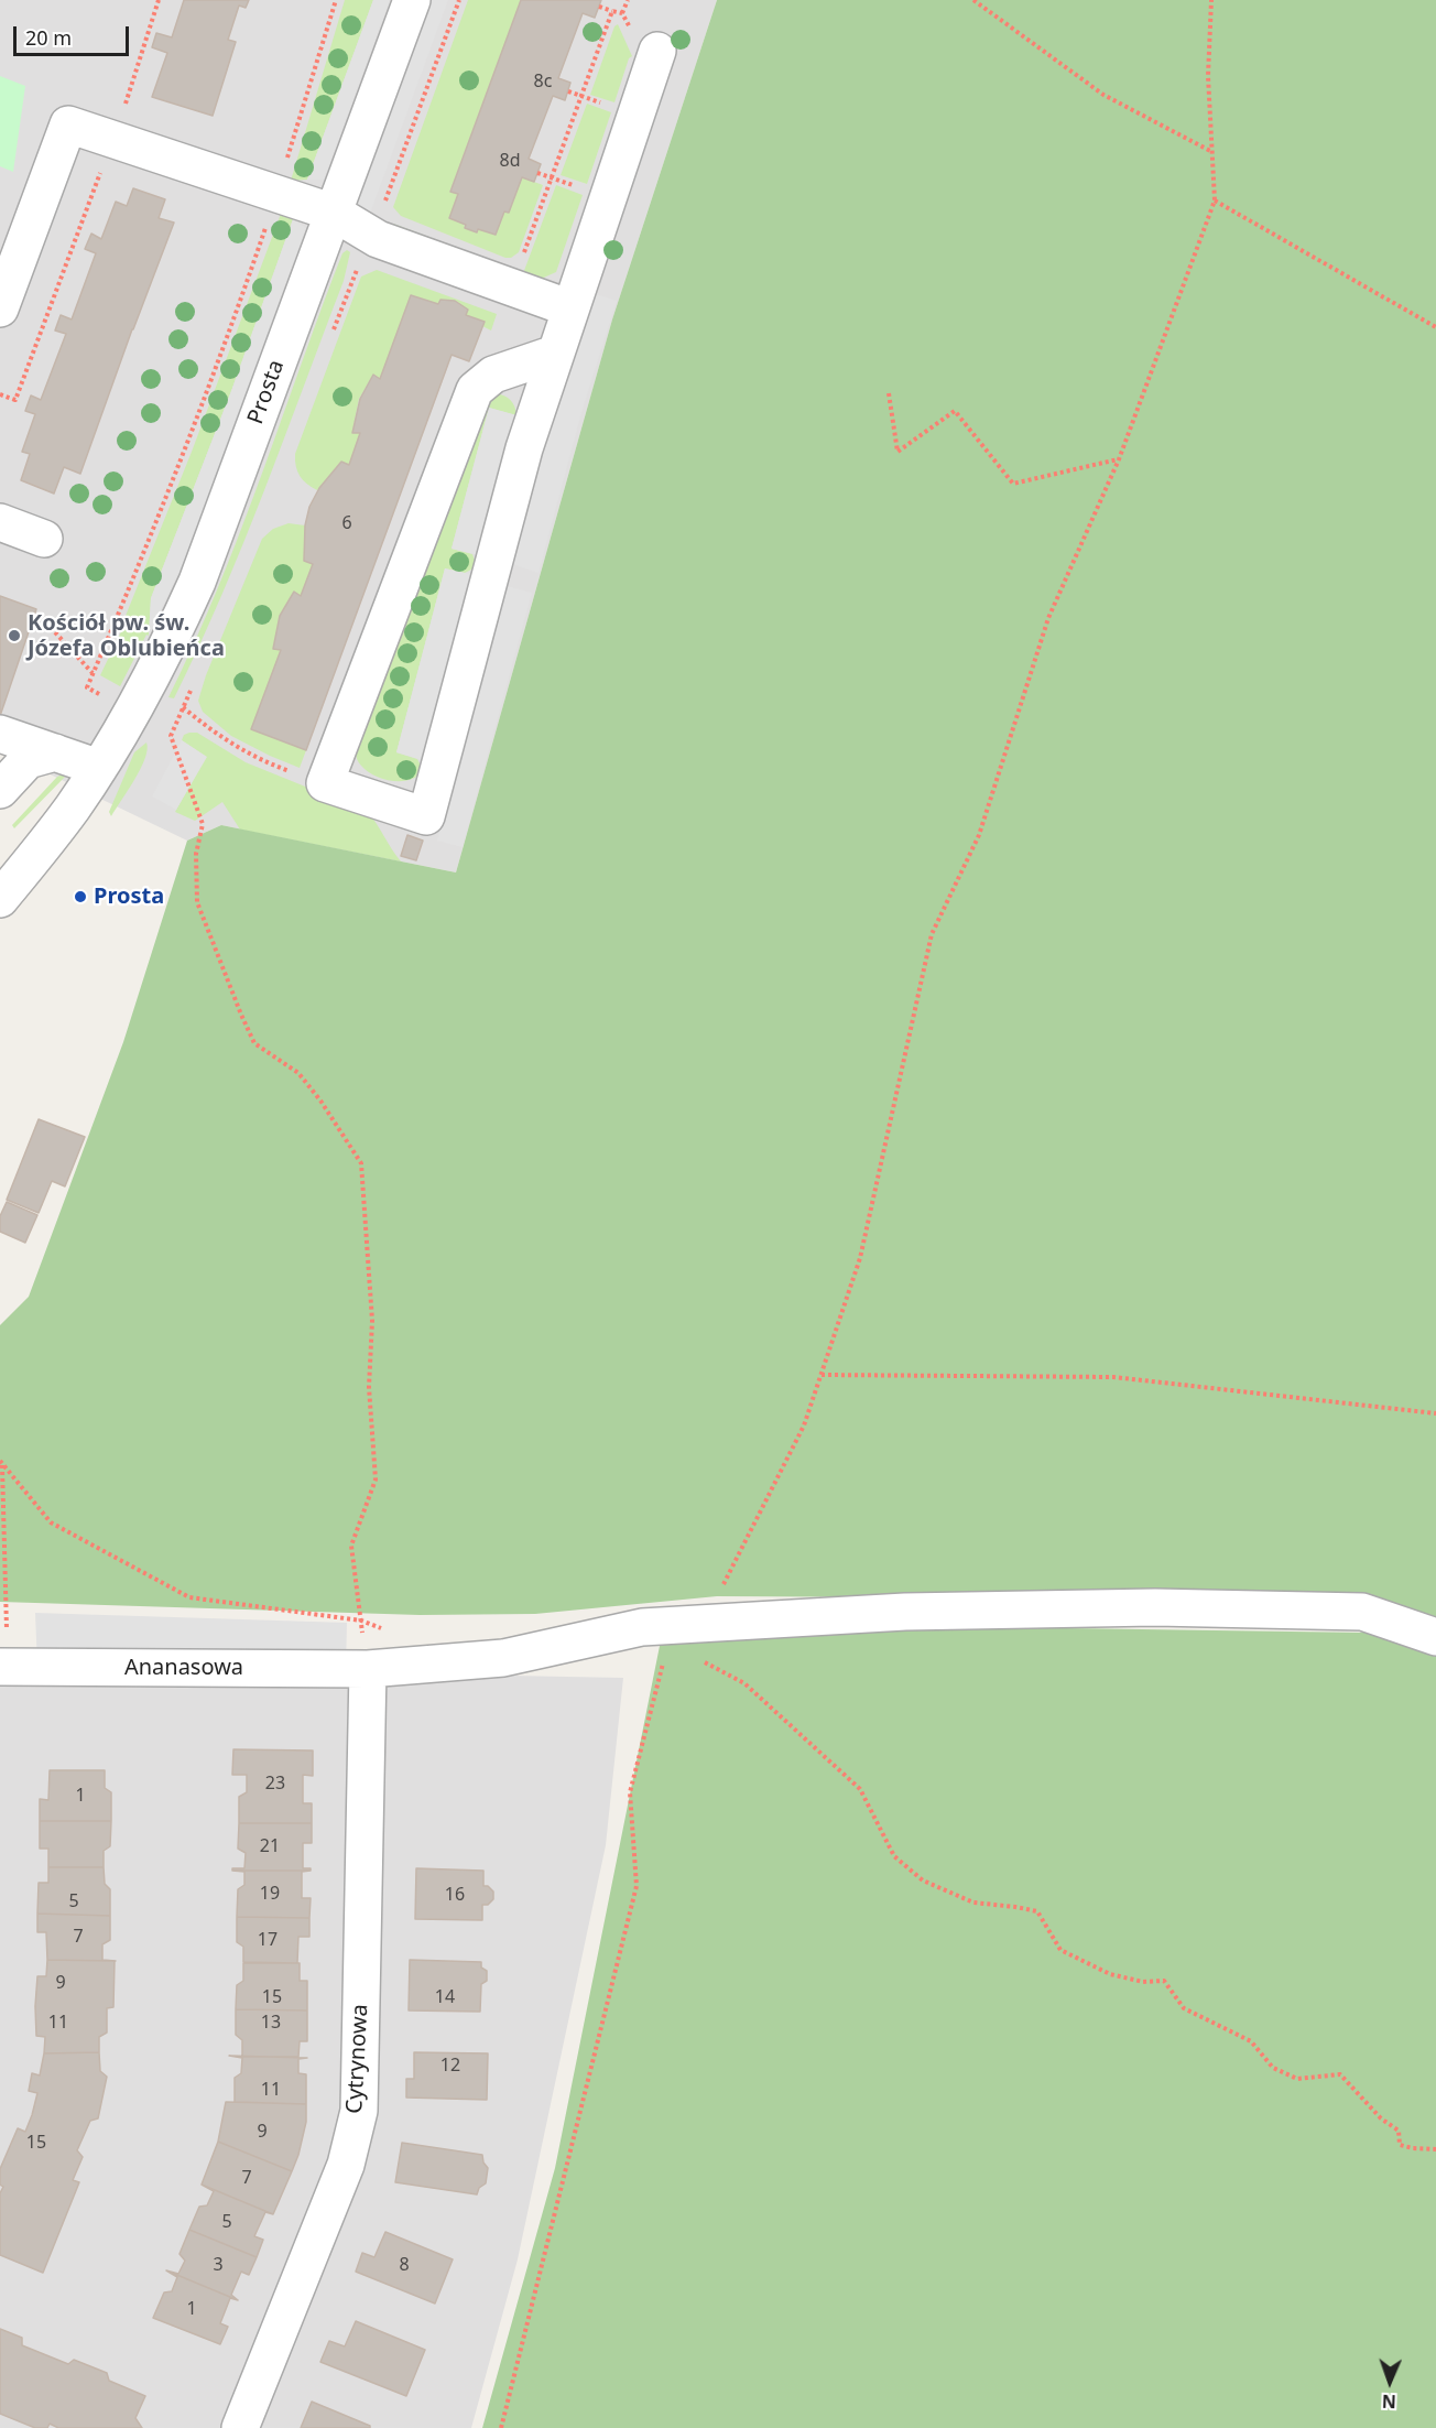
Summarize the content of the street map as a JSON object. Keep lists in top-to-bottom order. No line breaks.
{"streets":{"street":["Prosta","Ananasowa","Cytrynowa"]},"crossings":[["Ananasowa","Cytrynowa"]],"places":["Kościół pw. św. Józefa Oblubieńca","Prosta"],"house_numbers":["8c","8d","6","23","1","21","19","16","5","7","17","9","15","14","11","13","12","11","9","15","7","5","3","8","1"],"scale_bar":"20 m","north":"bottom"}
